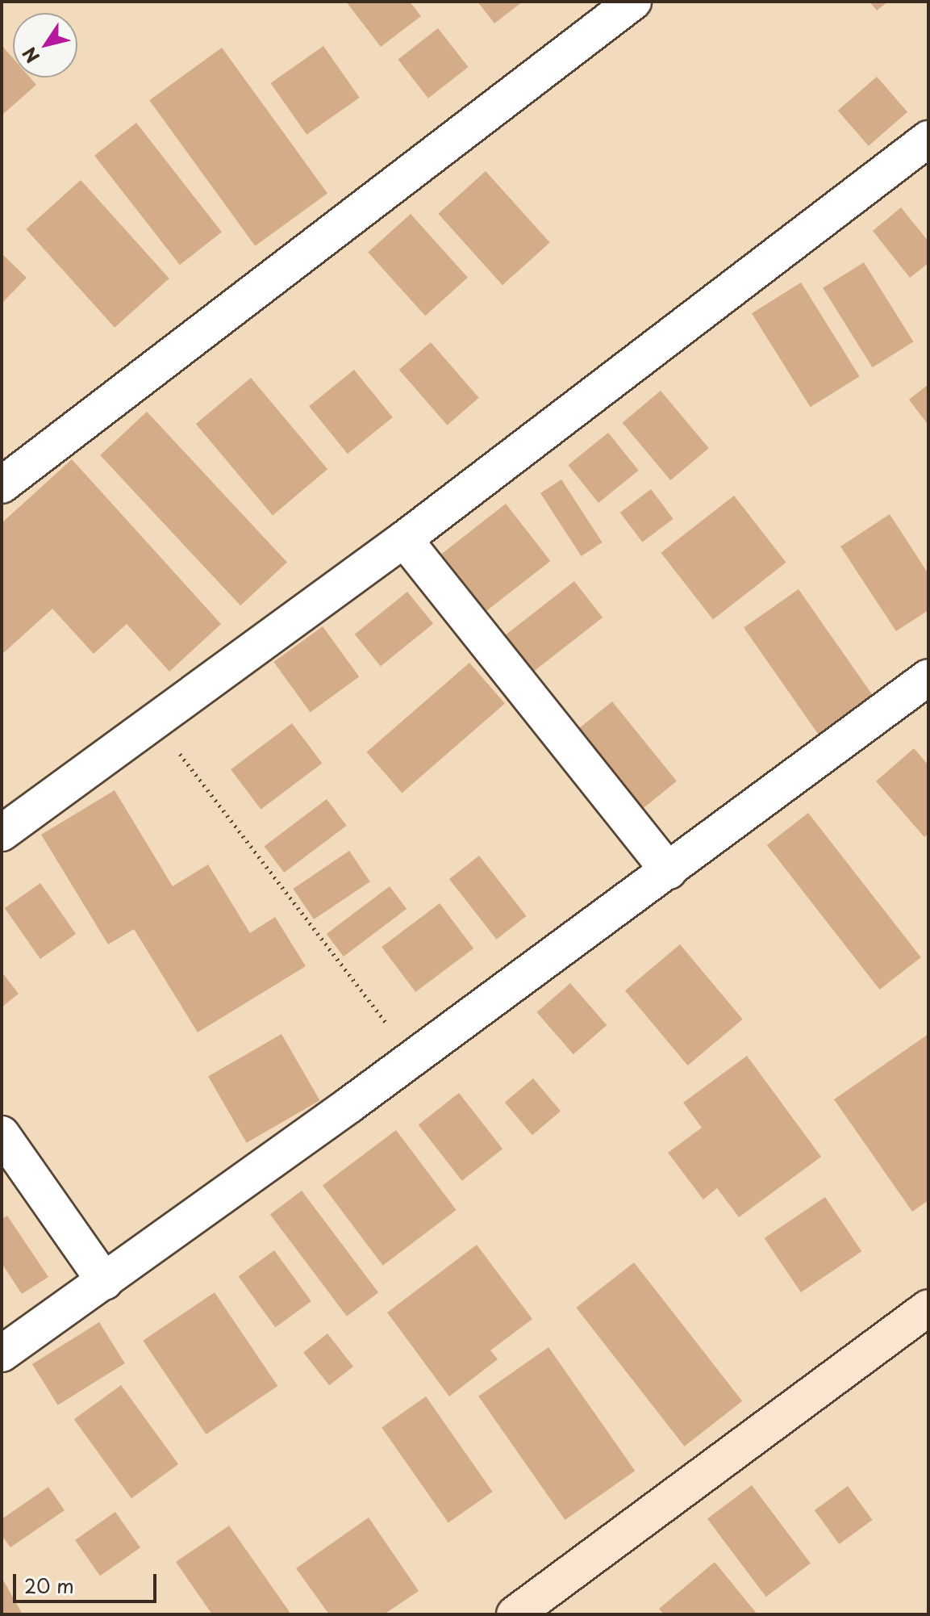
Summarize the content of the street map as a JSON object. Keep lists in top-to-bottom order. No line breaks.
{"scale_bar":"20 m","north":"bottom left"}
